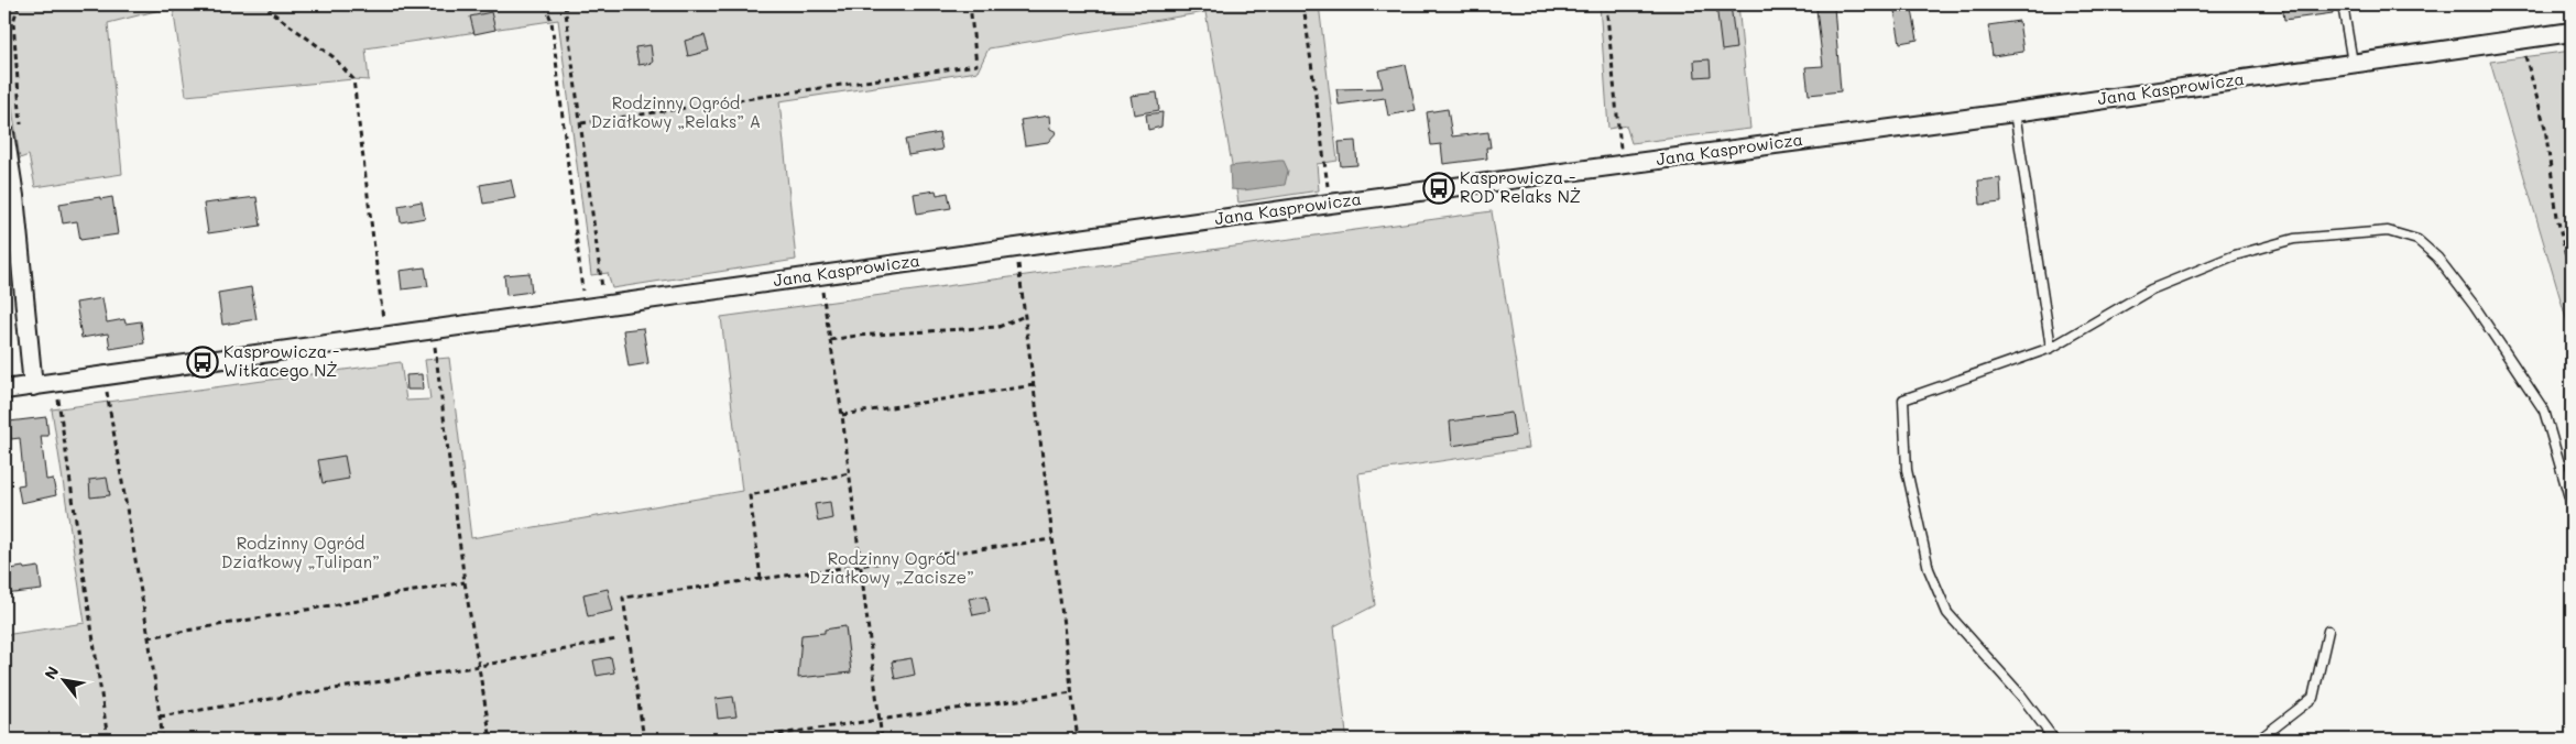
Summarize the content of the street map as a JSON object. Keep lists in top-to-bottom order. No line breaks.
{"streets":{"street":["Jana Kasprowicza"]},"parks":["Rodzinny Ogród Działkowy „Relaks” A","Rodzinny Ogród Działkowy „Tulipan”","Rodzinny Ogród Działkowy „Zacisze”"],"places":{"bus stop":["Kasprowicza - ROD Relaks NŻ","Kasprowicza - Witkacego NŻ"]},"north":"top left"}
